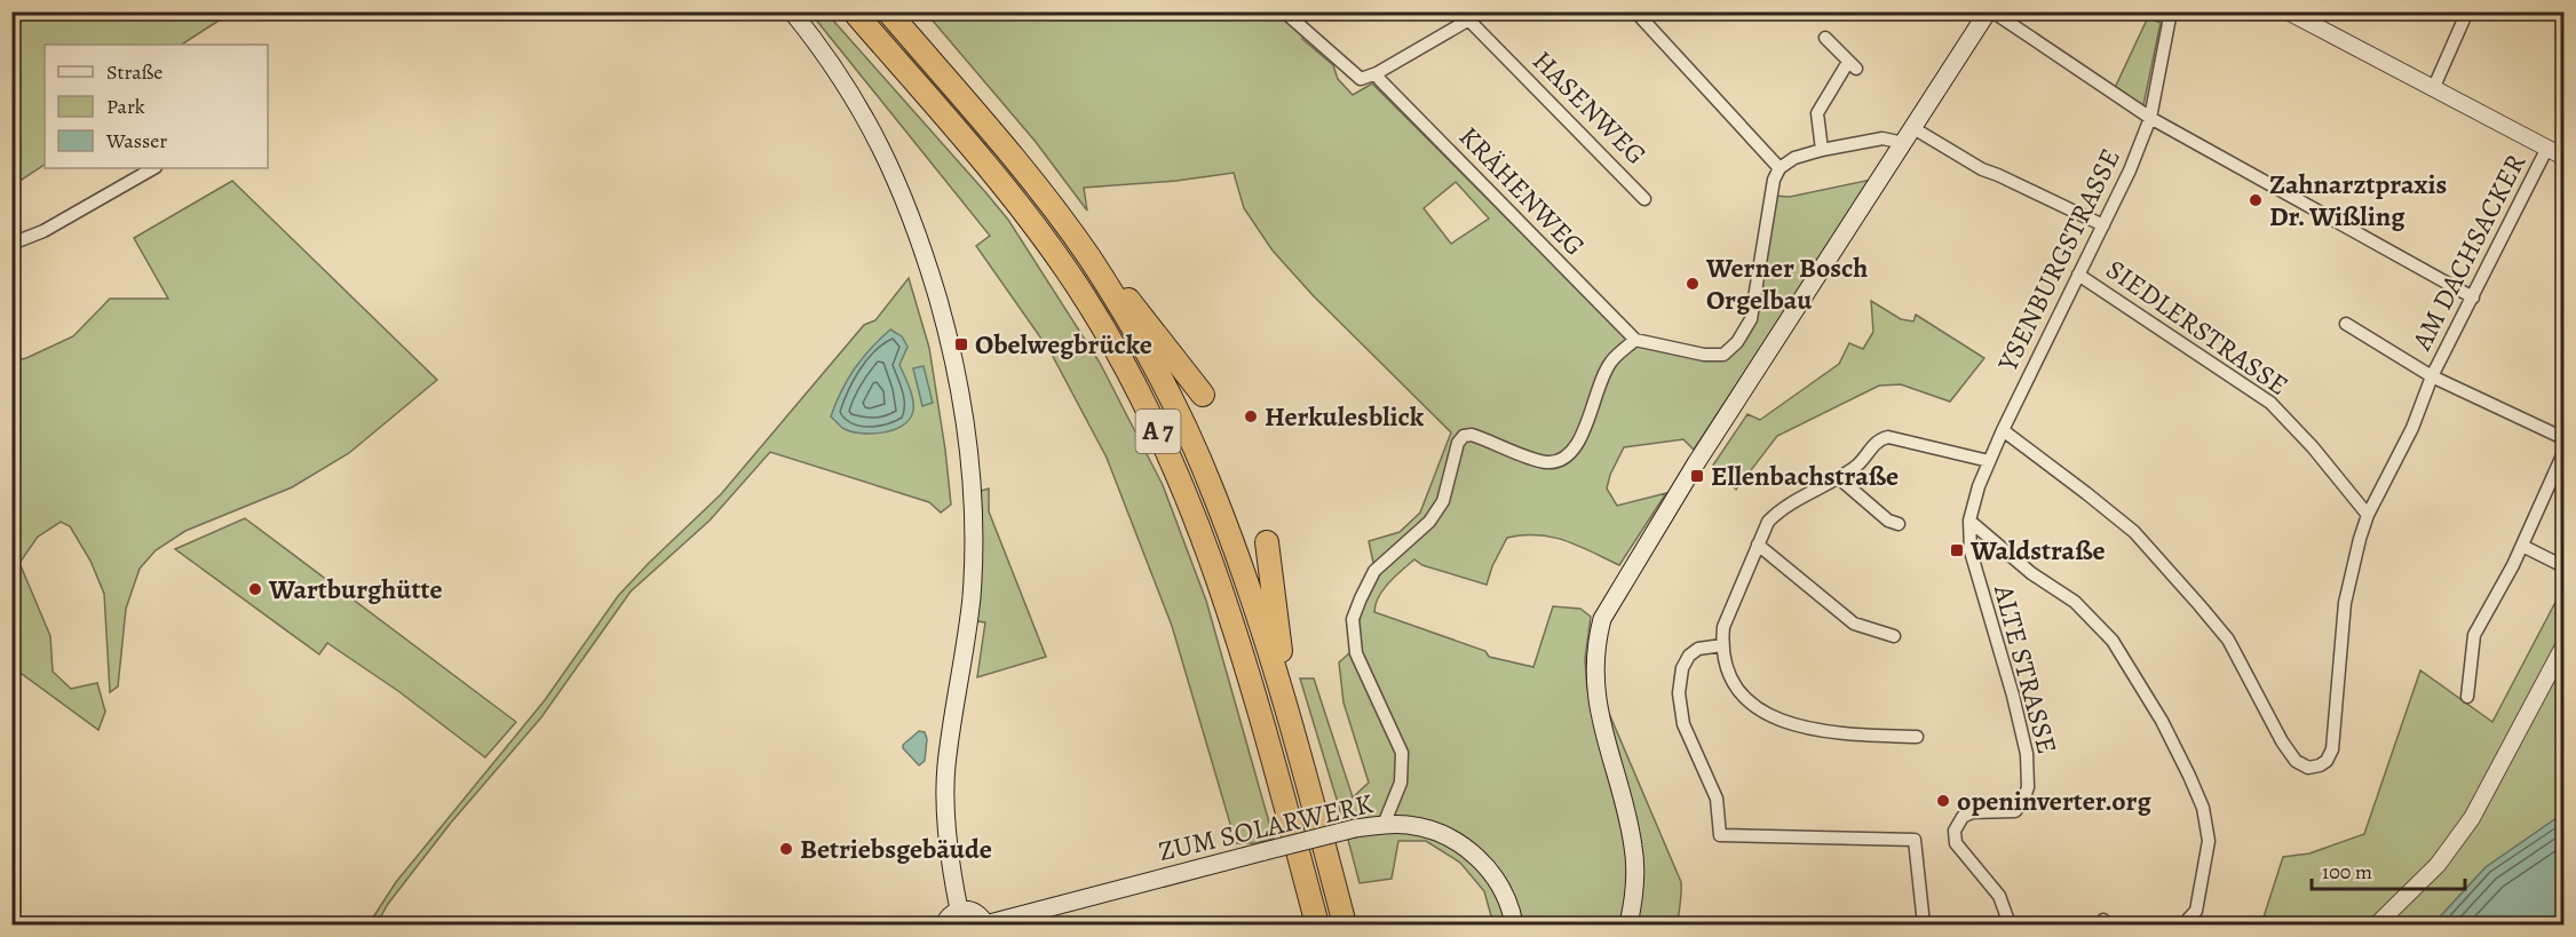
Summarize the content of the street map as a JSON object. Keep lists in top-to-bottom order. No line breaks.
{"streets":{"highway":["A 7"],"main road":["ZUM SOLARWERK"],"street":["HASENWEG","KRÄHENWEG","AM DACHSACKER","YSENBURGSTRASSE","SIEDLERSTRASSE","ALTE STRASSE"]},"crossings":[["AM DACHSACKER","YSENBURGSTRASSE"],["AM DACHSACKER","SIEDLERSTRASSE"],["YSENBURGSTRASSE","SIEDLERSTRASSE"],["YSENBURGSTRASSE","ALTE STRASSE"]],"places":{"other":["Zahnarztpraxis Dr. Wißling","Werner Bosch Orgelbau","Herkulesblick","Wartburghütte","openinverter.org","Betriebsgebäude"],"transit":["Obelwegbrücke","Ellenbachstraße","Waldstraße"]},"legend":["Straße","Park","Wasser"],"scale_bar":"100 m"}
